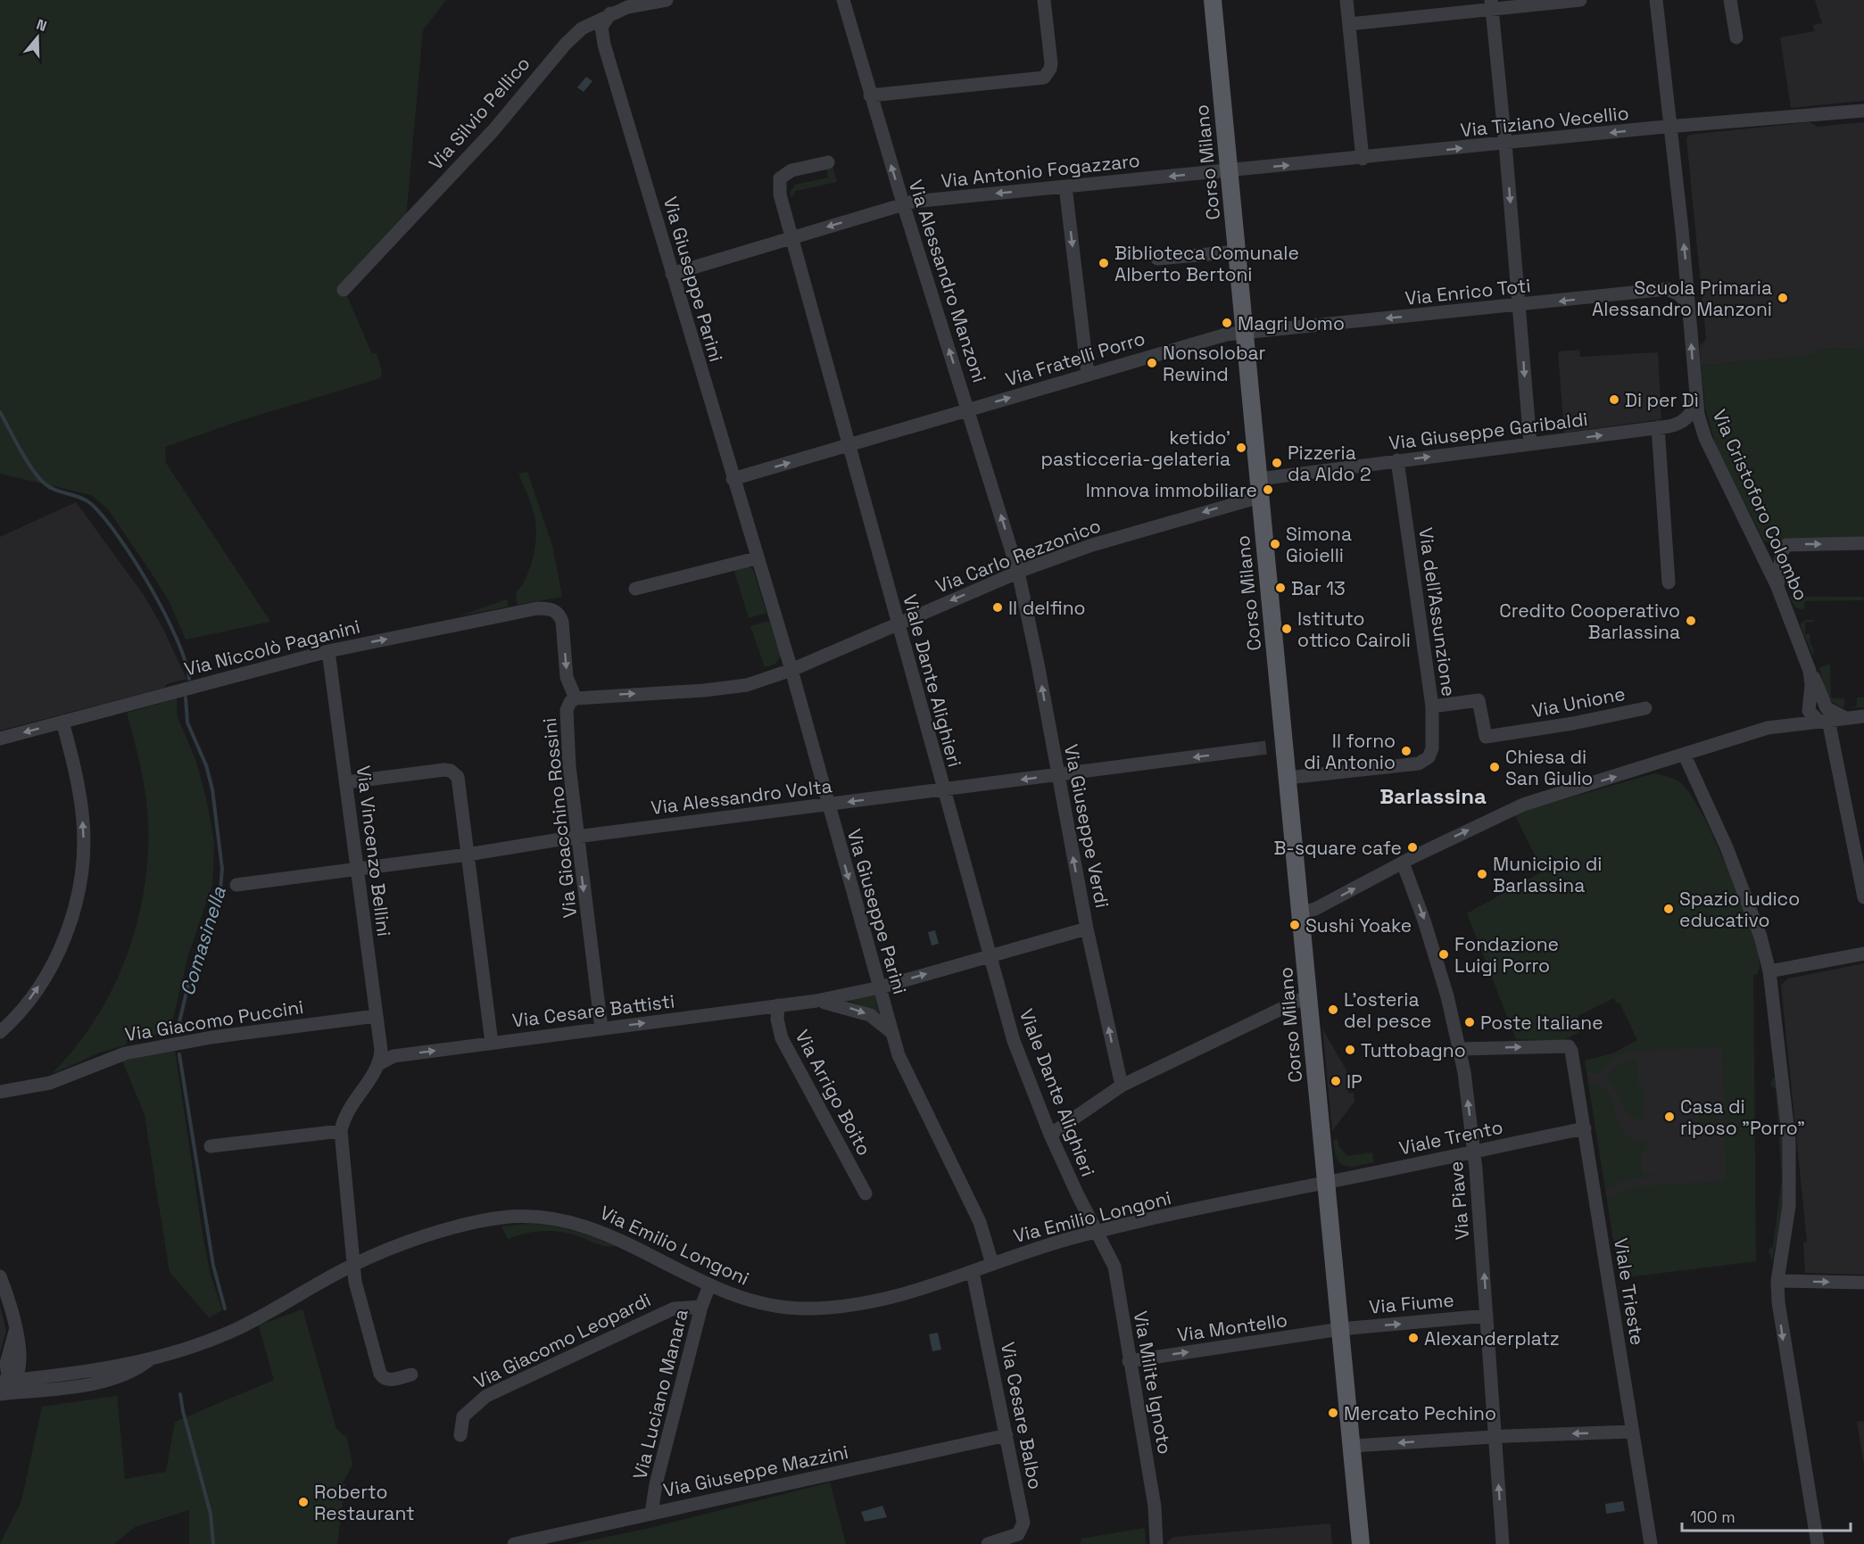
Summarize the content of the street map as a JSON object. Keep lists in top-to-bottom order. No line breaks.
{"streets":{"main road":["Corso Milano"],"street":["Via Silvio Pellico","Via Tiziano Vecellio","Via Antonio Fogazzaro","Via Giuseppe Parini","Via Alessandro Manzoni","Via Enrico Toti","Via Fratelli Porro","Via Giuseppe Garibaldi","Via Cristoforo Colombo","Via Carlo Rezzonico","Via dell'Assunzione","Via Niccolò Paganini","Viale Dante Alighieri","Via Unione","Via Alessandro Volta","Via Gioacchino Rossini","Via Giuseppe Verdi","Via Vincenzo Bellini","Via Cesare Battisti","Via Giacomo Puccini","Via Arrigo Boito","Viale Trento","Via Piave","Via Emilio Longoni","Viale Trieste","Via Fiume","Via Montello","Via Giacomo Leopardi","Via Milite Ignoto","Via Luciano Manara","Via Cesare Balbo","Via Giuseppe Mazzini"]},"crossings":[["Via Silvio Pellico","Via Giuseppe Parini"],["Via Tiziano Vecellio","Corso Milano"],["Via Tiziano Vecellio","Via Antonio Fogazzaro"],["Via Tiziano Vecellio","Via Cristoforo Colombo"],["Corso Milano","Via Antonio Fogazzaro"],["Corso Milano","Via Enrico Toti"],["Corso Milano","Via Fratelli Porro"],["Corso Milano","Via Giuseppe Garibaldi"],["Corso Milano","Via Carlo Rezzonico"],["Corso Milano","Via dell'Assunzione"],["Corso Milano","Viale Trento"],["Corso Milano","Via Emilio Longoni"],["Corso Milano","Via Fiume"],["Corso Milano","Via Montello"],["Via Antonio Fogazzaro","Via Giuseppe Parini"],["Via Antonio Fogazzaro","Via Alessandro Manzoni"],["Via Antonio Fogazzaro","Viale Dante Alighieri"],["Via Giuseppe Parini","Via Fratelli Porro"],["Via Giuseppe Parini","Via Carlo Rezzonico"],["Via Giuseppe Parini","Via Alessandro Volta"],["Via Giuseppe Parini","Via Cesare Battisti"],["Via Giuseppe Parini","Via Emilio Longoni"],["Via Alessandro Manzoni","Via Fratelli Porro"],["Via Alessandro Manzoni","Via Carlo Rezzonico"],["Via Alessandro Manzoni","Via Giuseppe Verdi"],["Via Enrico Toti","Via Fratelli Porro"],["Via Enrico Toti","Via Cristoforo Colombo"],["Via Fratelli Porro","Viale Dante Alighieri"],["Via Giuseppe Garibaldi","Via dell'Assunzione"],["Via Carlo Rezzonico","Viale Dante Alighieri"],["Via Carlo Rezzonico","Via Gioacchino Rossini"],["Via Carlo Rezzonico","Via Giuseppe Verdi"],["Via dell'Assunzione","Via Unione"],["Via Niccolò Paganini","Via Gioacchino Rossini"],["Via Niccolò Paganini","Via Vincenzo Bellini"],["Viale Dante Alighieri","Via Alessandro Volta"],["Viale Dante Alighieri","Via Cesare Battisti"],["Viale Dante Alighieri","Via Emilio Longoni"],["Viale Dante Alighieri","Via Milite Ignoto"],["Via Alessandro Volta","Via Gioacchino Rossini"],["Via Alessandro Volta","Via Giuseppe Verdi"],["Via Alessandro Volta","Via Vincenzo Bellini"],["Via Gioacchino Rossini","Via Cesare Battisti"],["Via Giuseppe Verdi","Via Cesare Battisti"],["Via Vincenzo Bellini","Via Cesare Battisti"],["Via Vincenzo Bellini","Via Giacomo Puccini"],["Via Cesare Battisti","Via Arrigo Boito"],["Viale Trento","Via Piave"],["Viale Trento","Via Emilio Longoni"],["Viale Trento","Viale Trieste"],["Via Piave","Viale Trieste"],["Via Piave","Via Fiume"],["Via Emilio Longoni","Via Milite Ignoto"],["Via Emilio Longoni","Via Luciano Manara"],["Via Emilio Longoni","Via Cesare Balbo"],["Via Fiume","Via Montello"],["Via Montello","Via Milite Ignoto"],["Via Giacomo Leopardi","Via Luciano Manara"],["Via Luciano Manara","Via Giuseppe Mazzini"],["Via Cesare Balbo","Via Giuseppe Mazzini"]],"one_way":["Via Antonio Fogazzaro","Via Alessandro Manzoni","Via Enrico Toti","Via Fratelli Porro","Via Giuseppe Garibaldi","Via Alessandro Volta","Via Giuseppe Verdi","Via Cesare Battisti","Via Montello"],"districts":["Barlassina"],"water":["Comasinella"],"places":["Biblioteca Comunale Alberto Bertoni","Scuola Primaria Alessandro Manzoni","Magri Uomo","Nonsolobar Rewind","Di per Dì","ketido' pasticceria-gelateria","Pizzeria da Aldo 2","Imnova immobiliare","Simona Gioielli","Bar 13","Il delfino","Credito Cooperativo Barlassina","Istituto ottico Cairoli","Il forno di Antonio","Chiesa di San Giulio","B-square cafe","Municipio di Barlassina","Spazio ludico educativo","Sushi Yoake","Fondazione Luigi Porro","L'osteria del pesce","Poste Italiane","Tuttobagno","IP","Casa di riposo \"Porro\"","Alexanderplatz","Mercato Pechino","Roberto Restaurant"],"scale_bar":"100 m","north":"top"}
